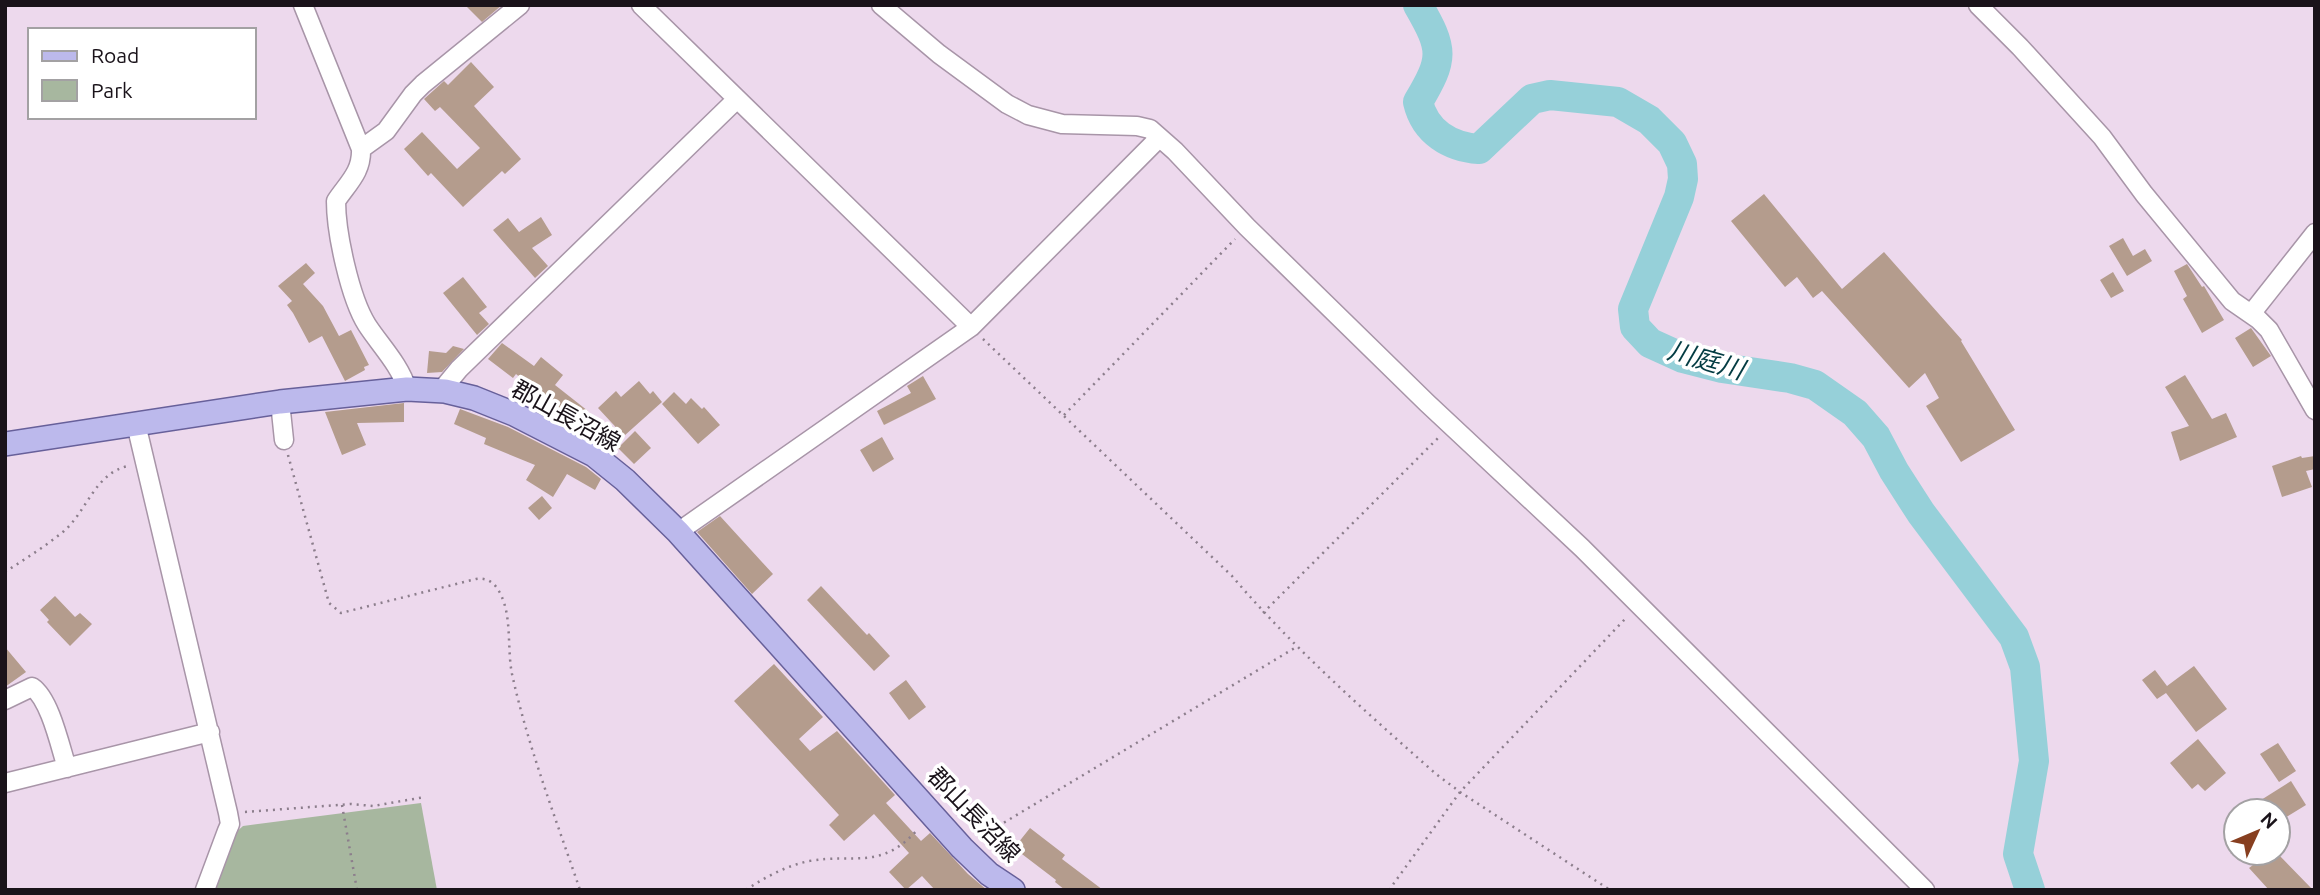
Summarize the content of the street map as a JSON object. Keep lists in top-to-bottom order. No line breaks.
{"streets":{"main road":["郡山長沼線"]},"water":["川庭川"],"legend":["Road","Park"],"north":"top right"}
